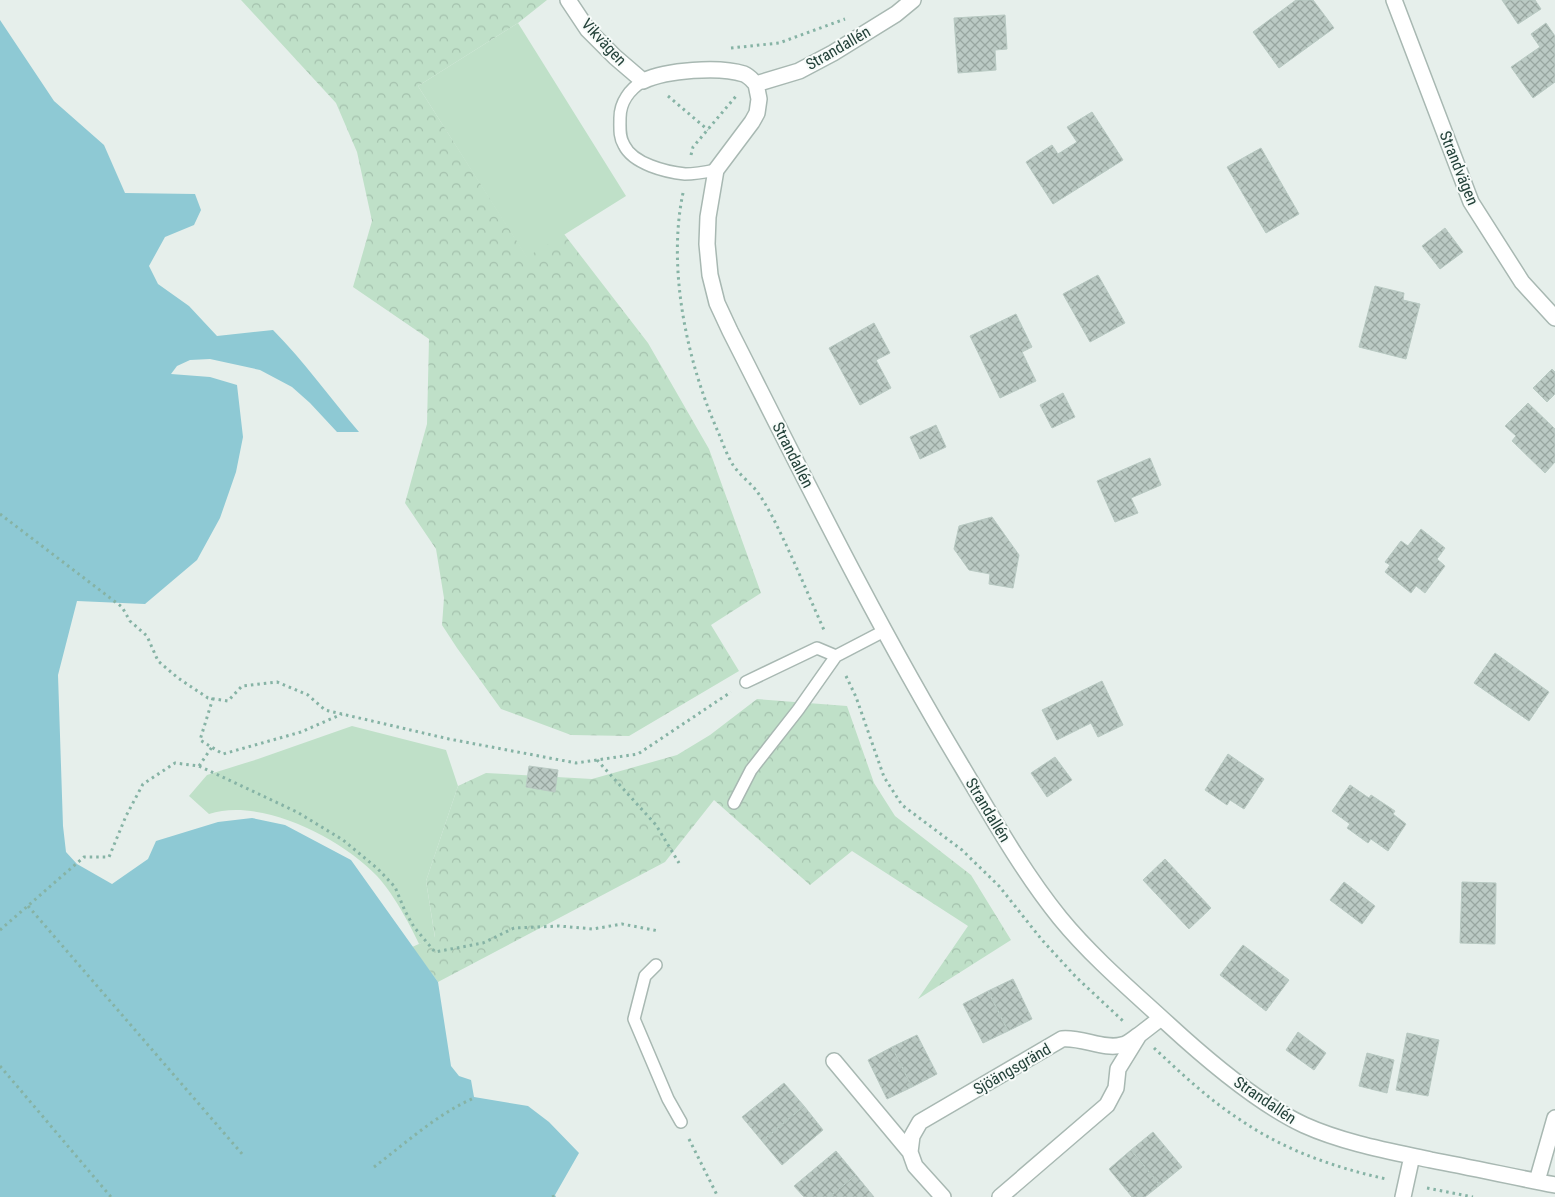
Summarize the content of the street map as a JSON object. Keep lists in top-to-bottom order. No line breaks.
{"streets":{"street":["Vikvägen","Strandallén","Strandvägen","Sjöängsgränd"]},"crossings":[["Vikvägen","Strandallén"],["Strandallén","Sjöängsgränd"]]}
